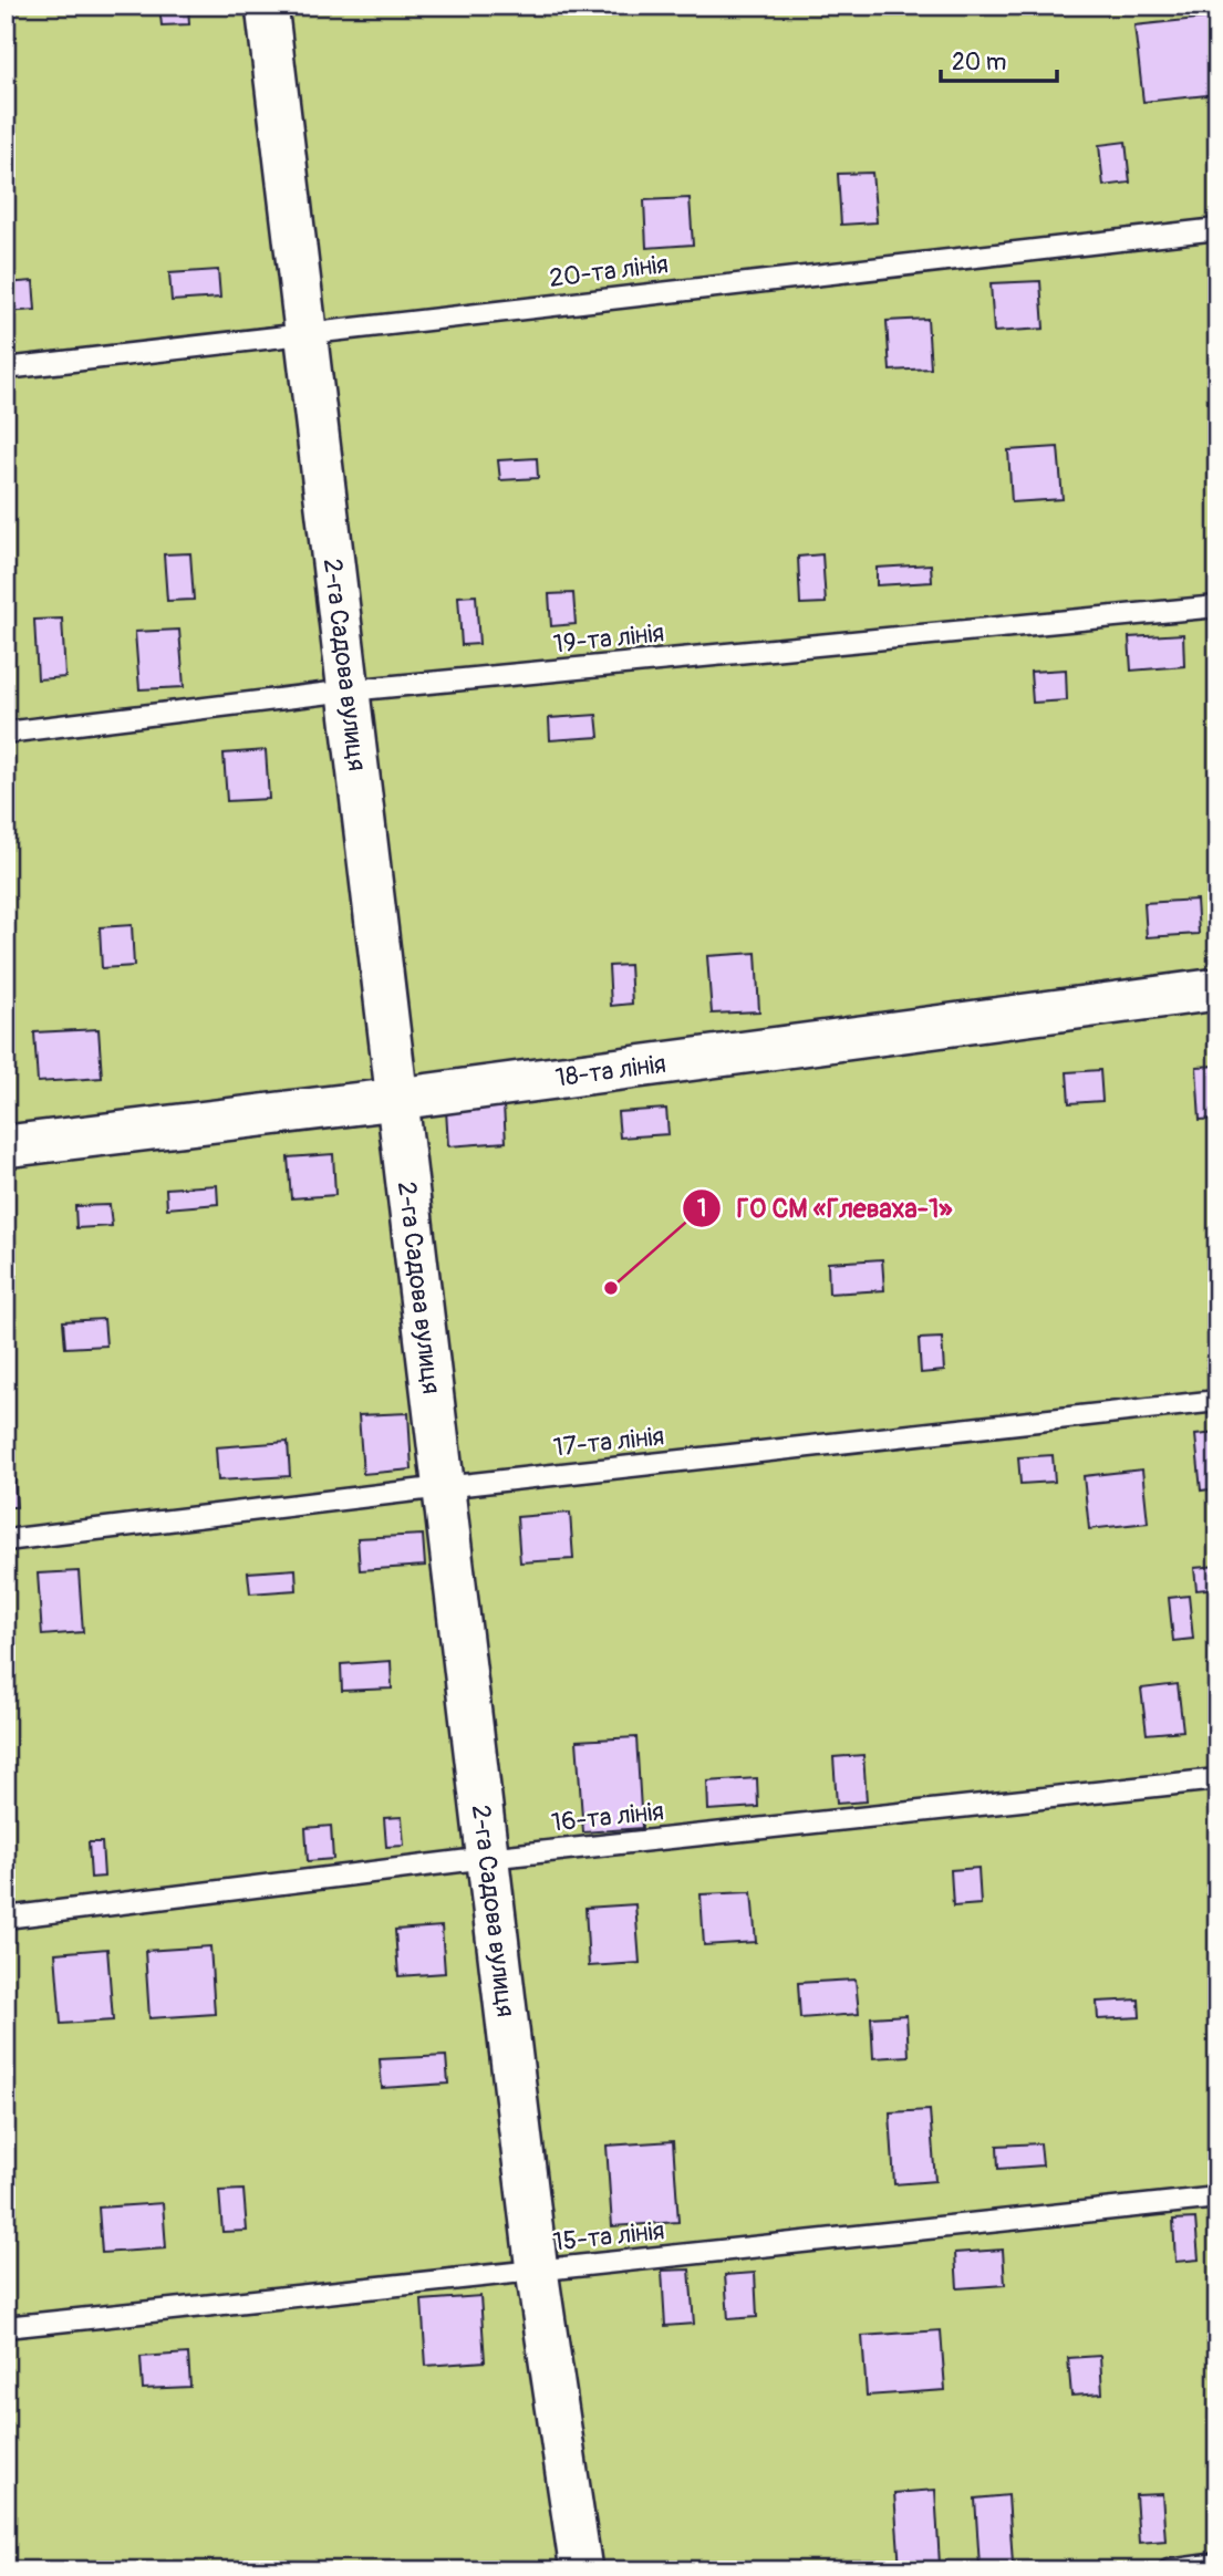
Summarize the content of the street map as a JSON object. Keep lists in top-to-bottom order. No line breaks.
{"streets":{"street":["2-га Садова вулиця","18-та лінія"],"lane":["20-та лінія","19-та лінія","17-та лінія","16-та лінія","15-та лінія"]},"crossings":[["20-та лінія","2-га Садова вулиця"],["19-та лінія","2-га Садова вулиця"],["2-га Садова вулиця","18-та лінія"],["2-га Садова вулиця","17-та лінія"],["2-га Садова вулиця","16-та лінія"],["2-га Садова вулиця","15-та лінія"]],"places":["ГО СМ «Глеваха-1»"],"scale_bar":"20 m"}
